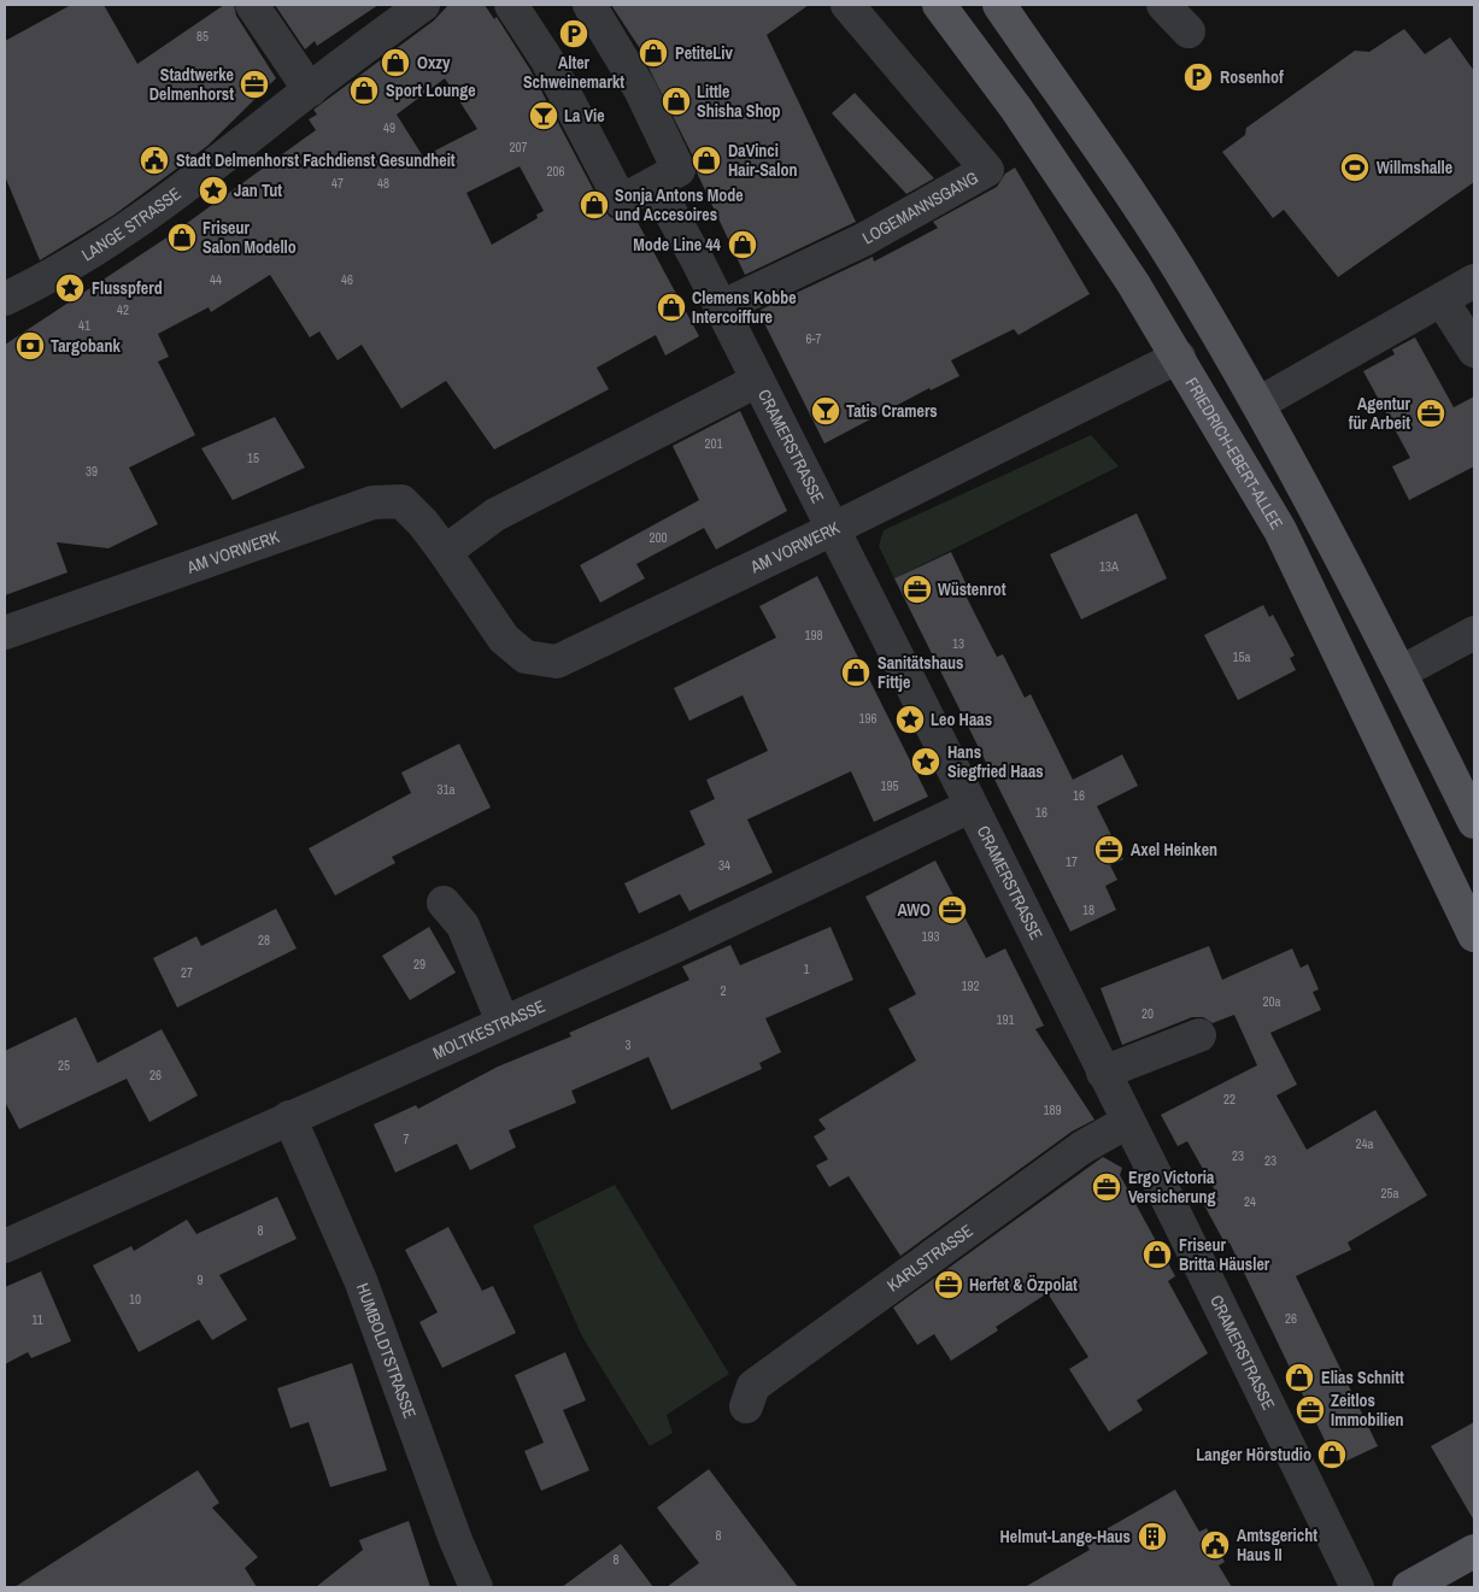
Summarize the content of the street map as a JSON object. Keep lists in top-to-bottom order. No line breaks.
{"streets":{"main road":["FRIEDRICH-EBERT-ALLEE"],"street":["LOGEMANNSGANG","LANGE STRASSE","CRAMERSTRASSE","AM VORWERK","MOLTKESTRASSE","KARLSTRASSE","HUMBOLDTSTRASSE"]},"crossings":[["LOGEMANNSGANG","CRAMERSTRASSE"],["CRAMERSTRASSE","AM VORWERK"],["CRAMERSTRASSE","MOLTKESTRASSE"],["CRAMERSTRASSE","KARLSTRASSE"],["FRIEDRICH-EBERT-ALLEE","AM VORWERK"],["MOLTKESTRASSE","HUMBOLDTSTRASSE"]],"places":{"parking":["Alter Schweinemarkt","Rosenhof"],"shop":["PetiteLiv","Oxzy","Sport Lounge","Little Shisha Shop","DaVinci Hair-Salon","Sonja Antons Mode und Accesoires","Friseur Salon Modello","Mode Line 44","Clemens Kobbe Intercoiffure","Sanitätshaus Fittje","Friseur Britta Häusler","Elias Schnitt","Langer Hörstudio"],"office":["Stadtwerke Delmenhorst","Agentur für Arbeit","Wüstenrot","Axel Heinken","AWO","Ergo Victoria Versicherung","Herfet & Özpolat","Zeitlos Immobilien"],"bar":["La Vie","Tatis Cramers"],"public building":["Stadt Delmenhorst Fachdienst Gesundheit","Amtsgericht Haus II"],"sports":["Willmshalle"],"place":["Jan Tut","Flusspferd","Leo Haas","Hans Siegfried Haas"],"bank":["Targobank"],"building":["Helmut-Lange-Haus"]},"house_numbers":["85","49","207","206","47","48","44","46","42","41","6-7","201","15","39","200","13A","198","13","15a","196","195","31a","16","16","17","34","18","193","28","29","1","27","192","2","20a","20","191","3","25","26","22","189","7","24a","23","23","25a","24","8","9","10","26","11","8","8"]}
